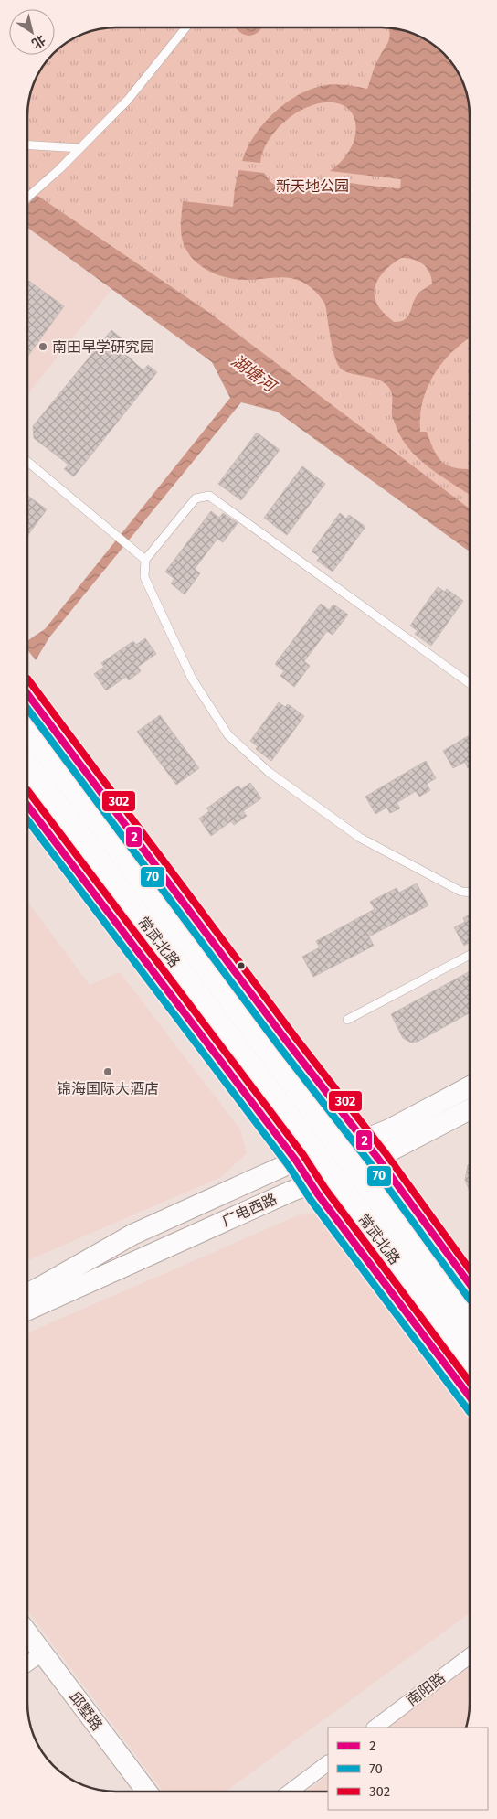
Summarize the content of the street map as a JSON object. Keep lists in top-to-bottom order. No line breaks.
{"streets":{"main road":["常武北路"],"street":["广电西路","南阳路","邱墅路"]},"crossings":[["常武北路","广电西路"]],"water":["湖塘河"],"parks":["新天地公园"],"places":["南田早学研究园","锦海国际大酒店"],"lines":["transit line 302","transit line 2","transit line 70"],"legend":["2","70","302"],"north":"bottom right"}
